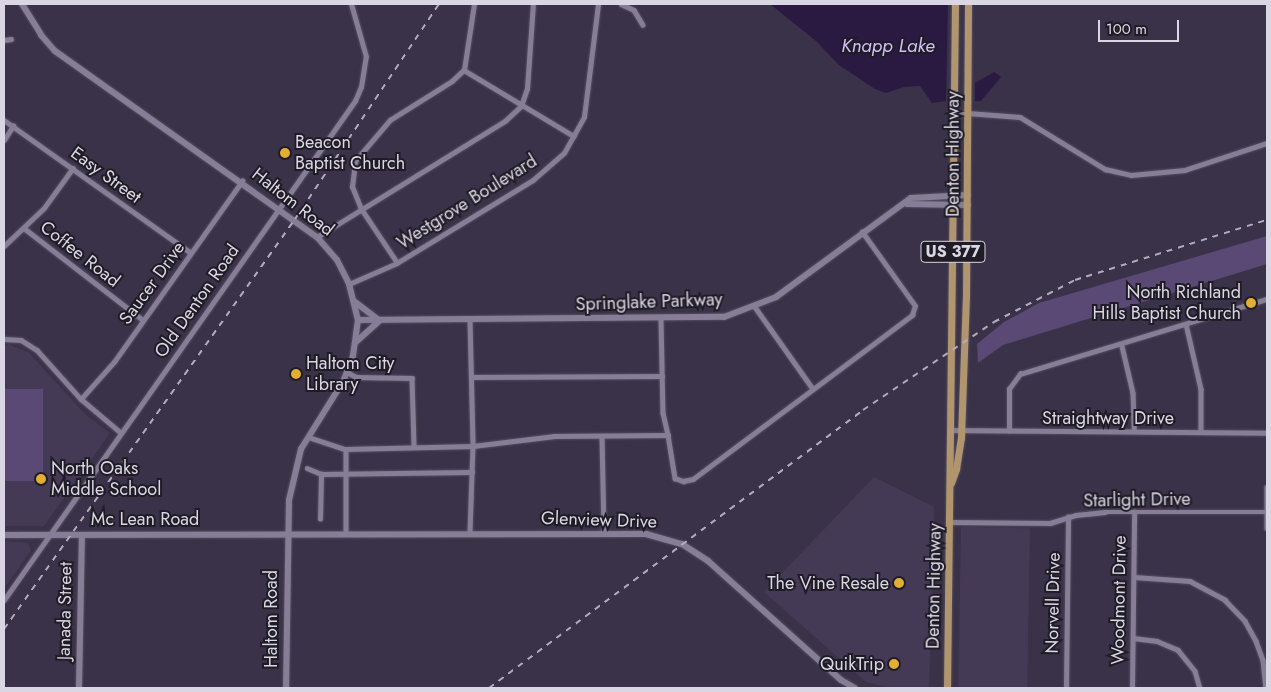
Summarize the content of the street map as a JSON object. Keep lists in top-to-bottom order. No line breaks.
{"streets":{"main road":["Denton Highway","Haltom Road","US 377","Springlake Parkway","Mc Lean Road","Glenview Drive","Janada Street"],"street":["Easy Street","Westgrove Boulevard","Coffee Road","Saucer Drive","Old Denton Road","Straightway Drive","Starlight Drive","Woodmont Drive","Norvell Drive"]},"crossings":[["Denton Highway","Springlake Parkway"],["Denton Highway","Straightway Drive"],["Denton Highway","Starlight Drive"],["Easy Street","Saucer Drive"],["Haltom Road","Westgrove Boulevard"],["Haltom Road","Saucer Drive"],["Haltom Road","Old Denton Road"],["Haltom Road","Springlake Parkway"],["Haltom Road","Mc Lean Road"],["Haltom Road","Glenview Drive"],["Coffee Road","Saucer Drive"],["Old Denton Road","Mc Lean Road"],["Starlight Drive","Woodmont Drive"],["Starlight Drive","Norvell Drive"],["Mc Lean Road","Glenview Drive"],["Mc Lean Road","Janada Street"]],"water":["Knapp Lake"],"places":["Beacon Baptist Church","North Richland Hills Baptist Church","Haltom City Library","North Oaks Middle School","The Vine Resale","QuikTrip"],"scale_bar":"100 m"}
